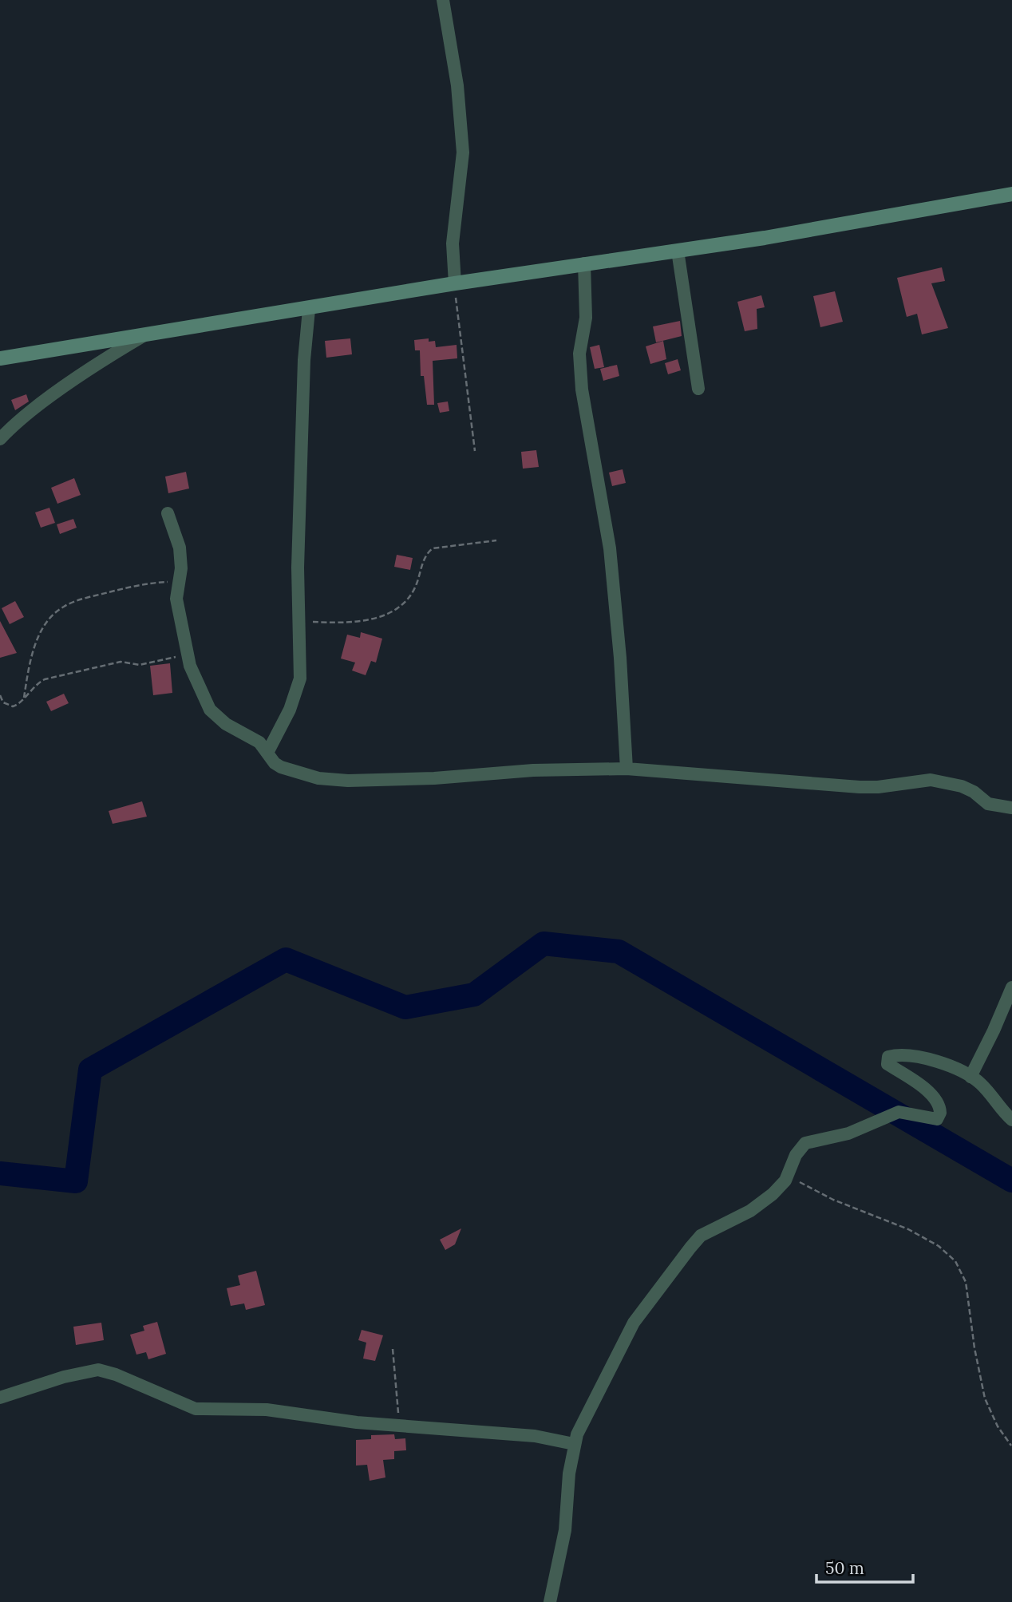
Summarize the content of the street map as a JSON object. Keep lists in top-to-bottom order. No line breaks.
{"scale_bar":"50 m"}
